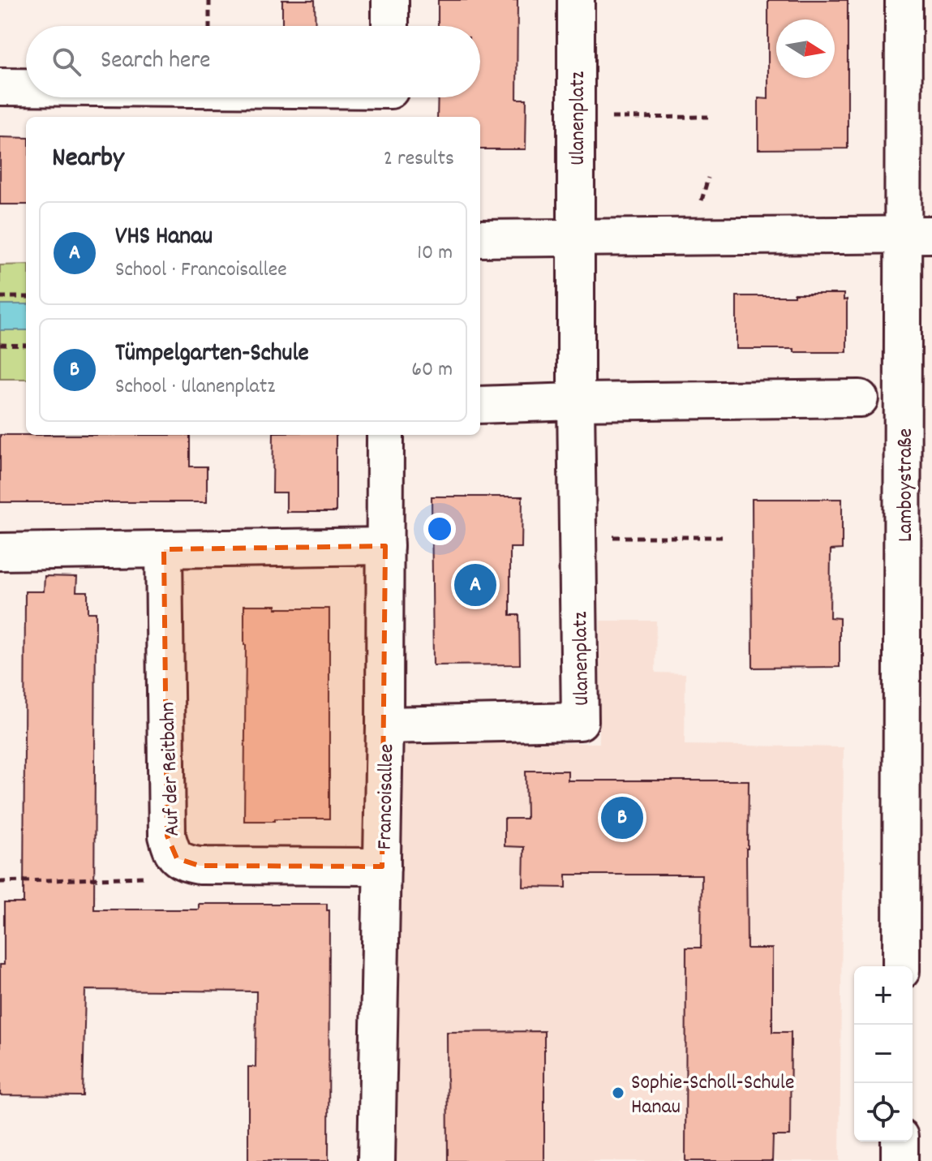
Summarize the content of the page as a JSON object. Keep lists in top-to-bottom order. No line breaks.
{"streets":{"street":["Ulanenplatz","Lamboystraße","Auf der Reitbahn","Francoisallee"]},"crossings":[["Ulanenplatz","Francoisallee"],["Auf der Reitbahn","Francoisallee"]],"places":["Sophie-Scholl-Schule Hanau"],"north":"right","page":{"search":"Search here","heading":["Nearby","2 results"],"list":[{"mark":"A","name":"VHS Hanau","note":"School · Francoisallee","value":"10 m"},{"mark":"B","name":"Tümpelgarten-Schule","note":"School · Ulanenplatz","value":"60 m"}],"pins":["A","B"],"map_buttons":["+","−"]}}
